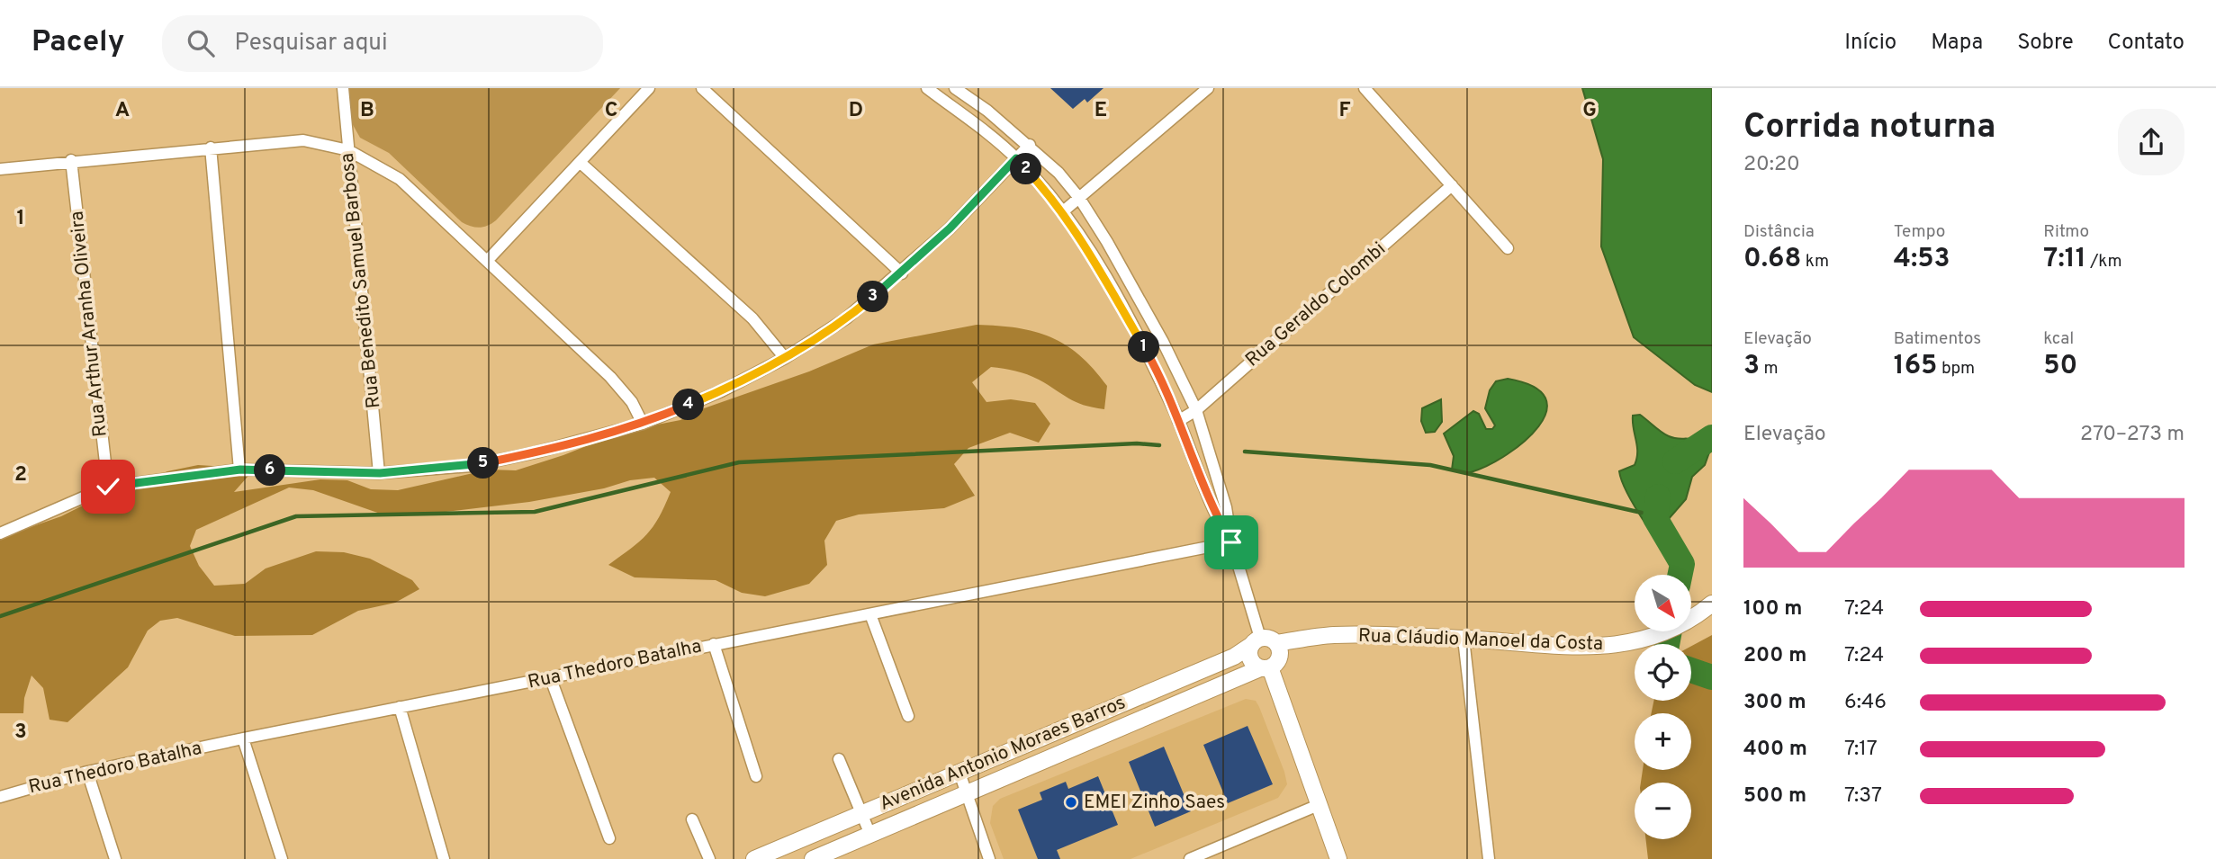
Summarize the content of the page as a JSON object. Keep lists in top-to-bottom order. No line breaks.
{"streets":{"street":["Rua Benedito Samuel Barbosa","Rua Geraldo Colombi","Rua Arthur Aranha Oliveira","Rua Cláudio Manoel da Costa","Rua Thedoro Batalha","Avenida Antonio Moraes Barros"]},"crossings":[["Rua Cláudio Manoel da Costa","Avenida Antonio Moraes Barros"]],"places":["EMEI Zinho Saes"],"north":"bottom right","page":{"header":"Pacely","search":"Pesquisar aqui","nav":["Início","Mapa","Sobre","Contato"],"heading":["Corrida noturna","20:20"],"pins":["2","3","1","4","5","6"],"stats":[["Distância","0.68 km"],["Tempo","4:53"],["Ritmo","7:11 /km"],["Elevação","3 m"],["Batimentos","165 bpm"],["kcal","50"]],"chart":["Elevação","270–273 m"],"map_buttons":["+","−"],"list":[{"name":"100 m","note":"7:24"},{"name":"200 m","note":"7:24"},{"name":"300 m","note":"6:46"},{"name":"400 m","note":"7:17"},{"name":"500 m","note":"7:37"}]},"grid":{"columns":["A","B","C","D","E","F","G"],"rows":["1","2","3"]}}
